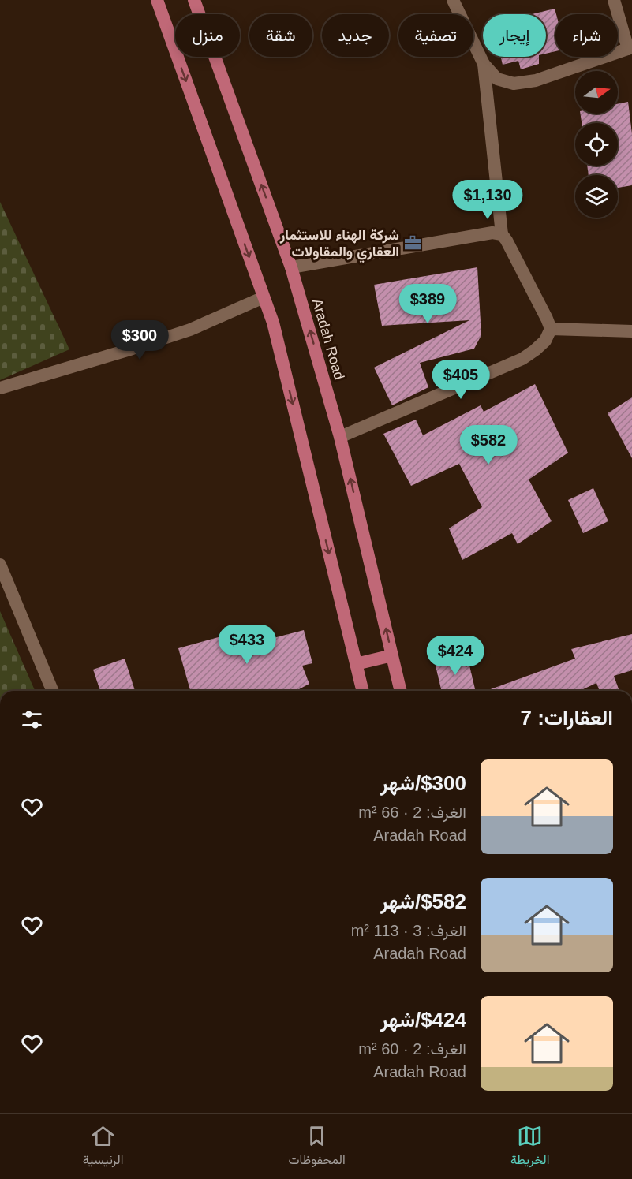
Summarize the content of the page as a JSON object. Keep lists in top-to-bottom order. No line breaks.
{"streets":{"main road":["Aradah Road"]},"places":{"office":["شركة الهناء للاستثمار العقاري والمقاولات"]},"north":"right","page":{"chip":["شراء","إيجار","تصفية","جديد","شقة","منزل"],"price":["$1,130","$389","$300","$405","$582","$433","$424"],"heading":"العقارات: 7","list":[{"name":"$300/شهر","note":"الغرف: 2 · 66 m² · Aradah Road"},{"name":"$582/شهر","note":"الغرف: 3 · 113 m² · Aradah Road"},{"name":"$424/شهر","note":"الغرف: 2 · 60 m² · Aradah Road"}],"tabs":["الخريطة","المحفوظات","الرئيسية"]}}
